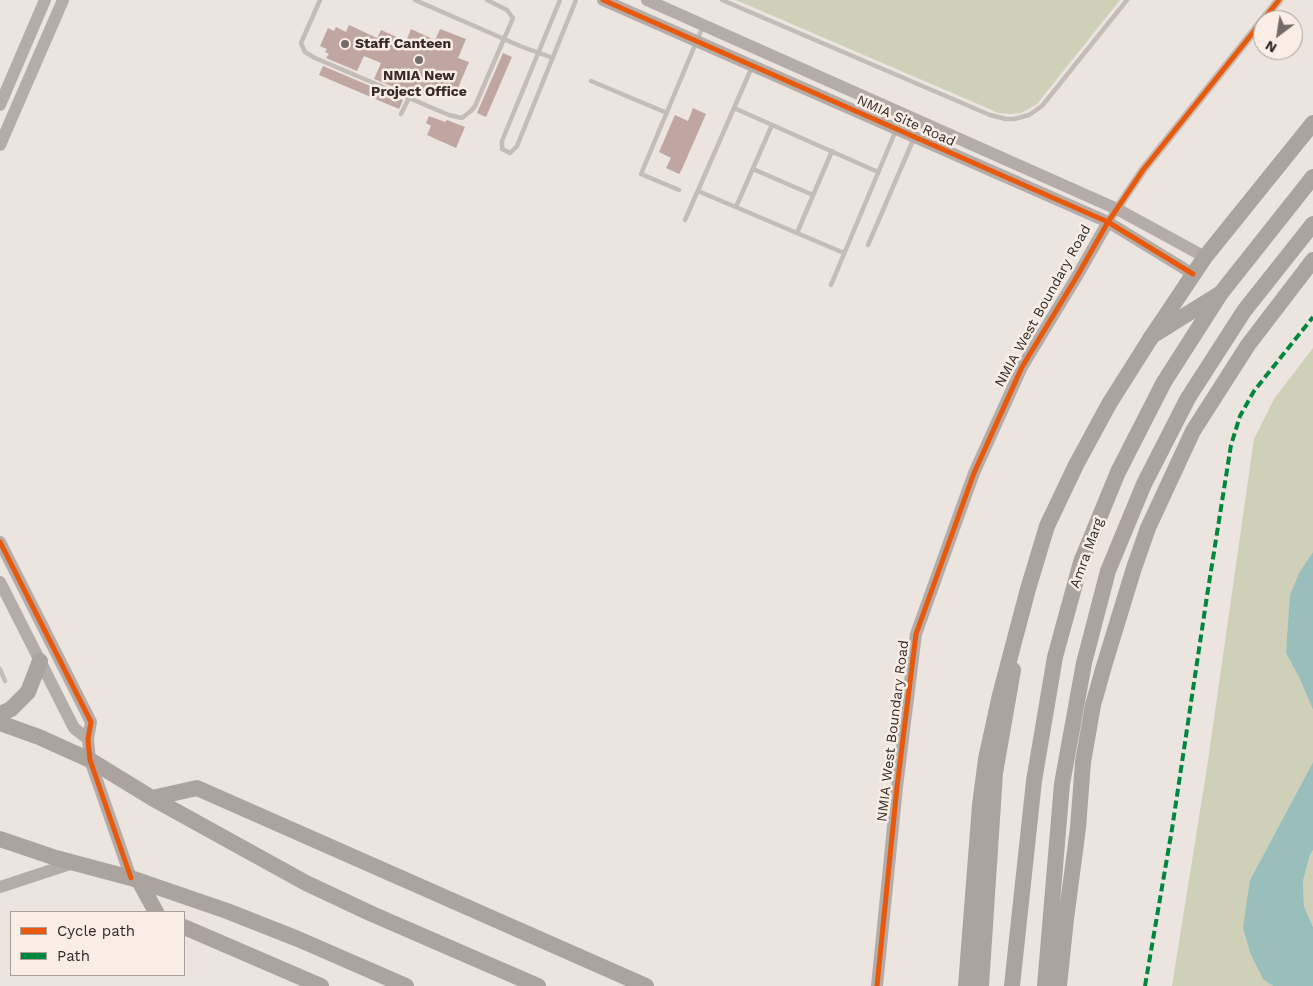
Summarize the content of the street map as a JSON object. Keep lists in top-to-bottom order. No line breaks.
{"streets":{"highway":["Amra Marg"],"street":["NMIA Site Road","NMIA West Boundary Road"]},"crossings":[["NMIA Site Road","NMIA West Boundary Road"]],"places":["Staff Canteen","NMIA New Project Office"],"legend":["Cycle path","Path"],"north":"bottom left"}
